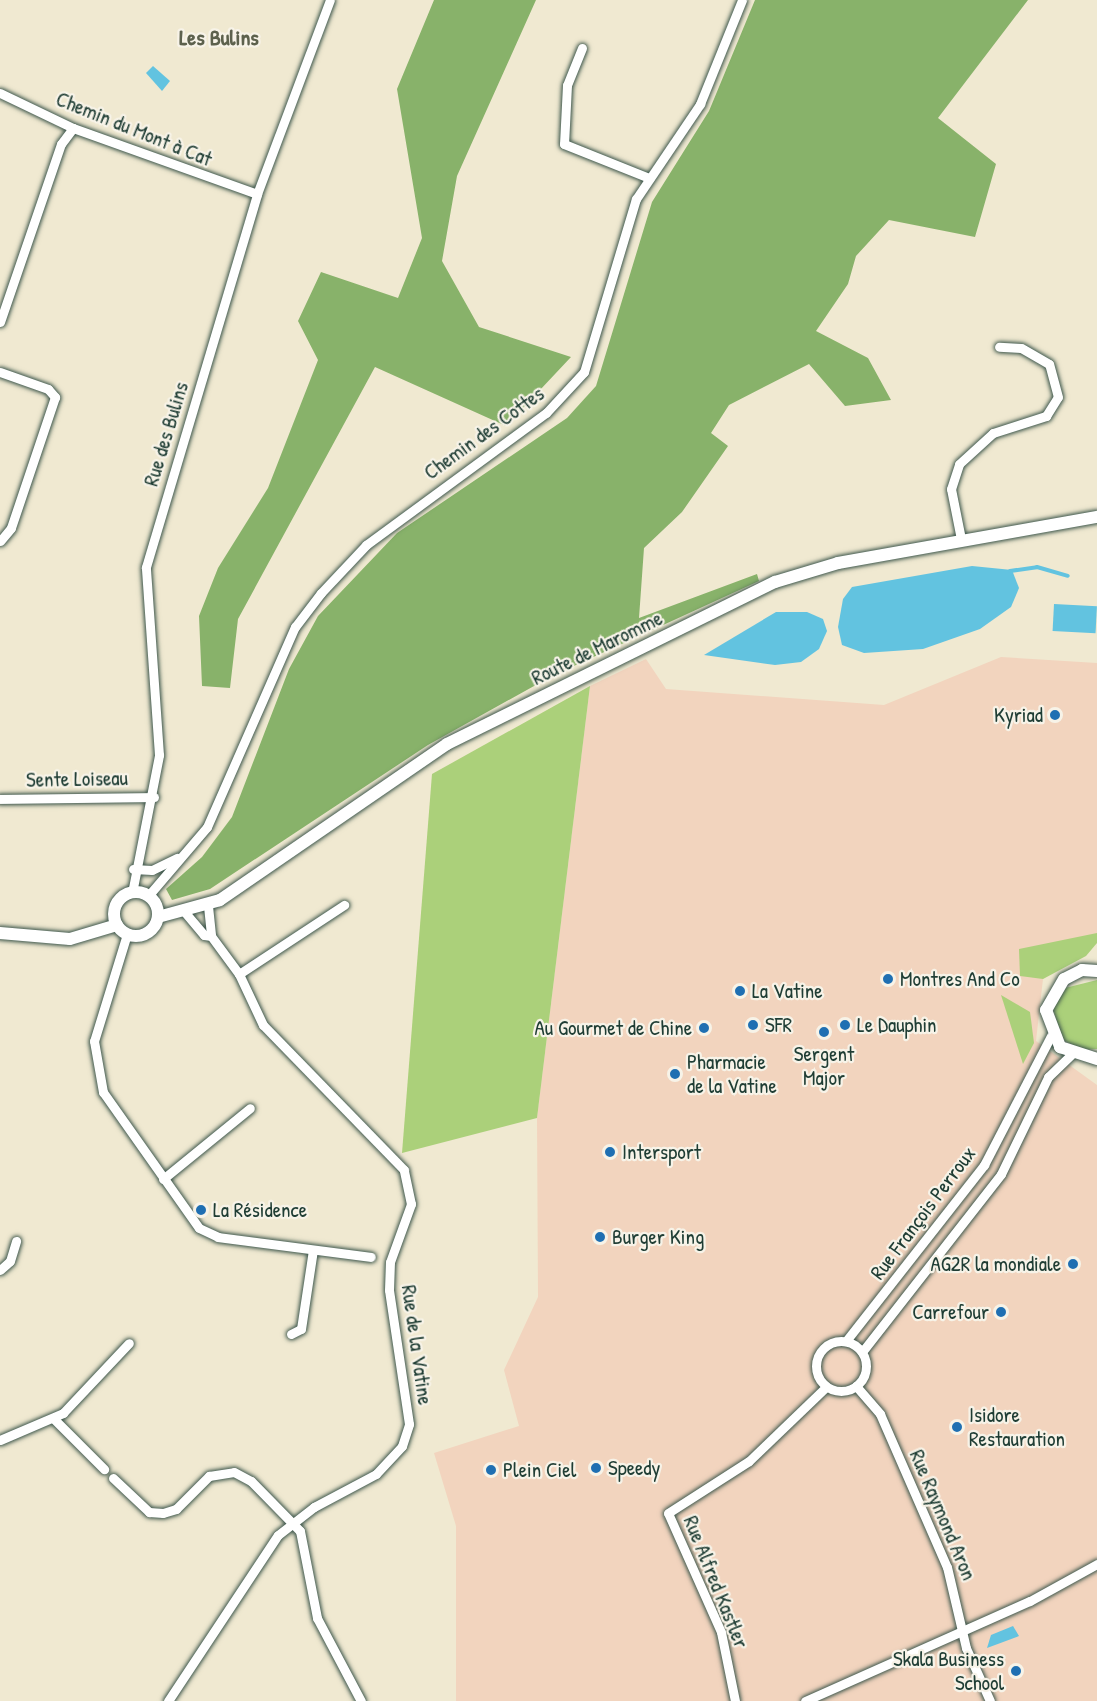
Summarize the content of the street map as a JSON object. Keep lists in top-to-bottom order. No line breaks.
{"streets":{"street":["Chemin du Mont à Cat","Chemin des Cottes","Rue des Bulins","Route de Maromme","Sente Loiseau","Rue François Perroux","Rue de la Vatine","Rue Raymond Aron","Rue Alfred Kastler"]},"crossings":[["Chemin du Mont à Cat","Rue des Bulins"],["Chemin des Cottes","Rue des Bulins"],["Chemin des Cottes","Route de Maromme"],["Rue des Bulins","Route de Maromme"],["Rue des Bulins","Sente Loiseau"],["Route de Maromme","Rue de la Vatine"],["Rue François Perroux","Rue Raymond Aron"],["Rue François Perroux","Rue Alfred Kastler"],["Rue Raymond Aron","Rue Alfred Kastler"]],"districts":["Les Bulins"],"places":["Kyriad","Montres And Co","La Vatine","SFR","Le Dauphin","Au Gourmet de Chine","Sergent Major","Pharmacie de la Vatine","Intersport","La Résidence","Burger King","AG2R la mondiale","Carrefour","Isidore Restauration","Speedy","Plein Ciel","Skala Business School"]}
